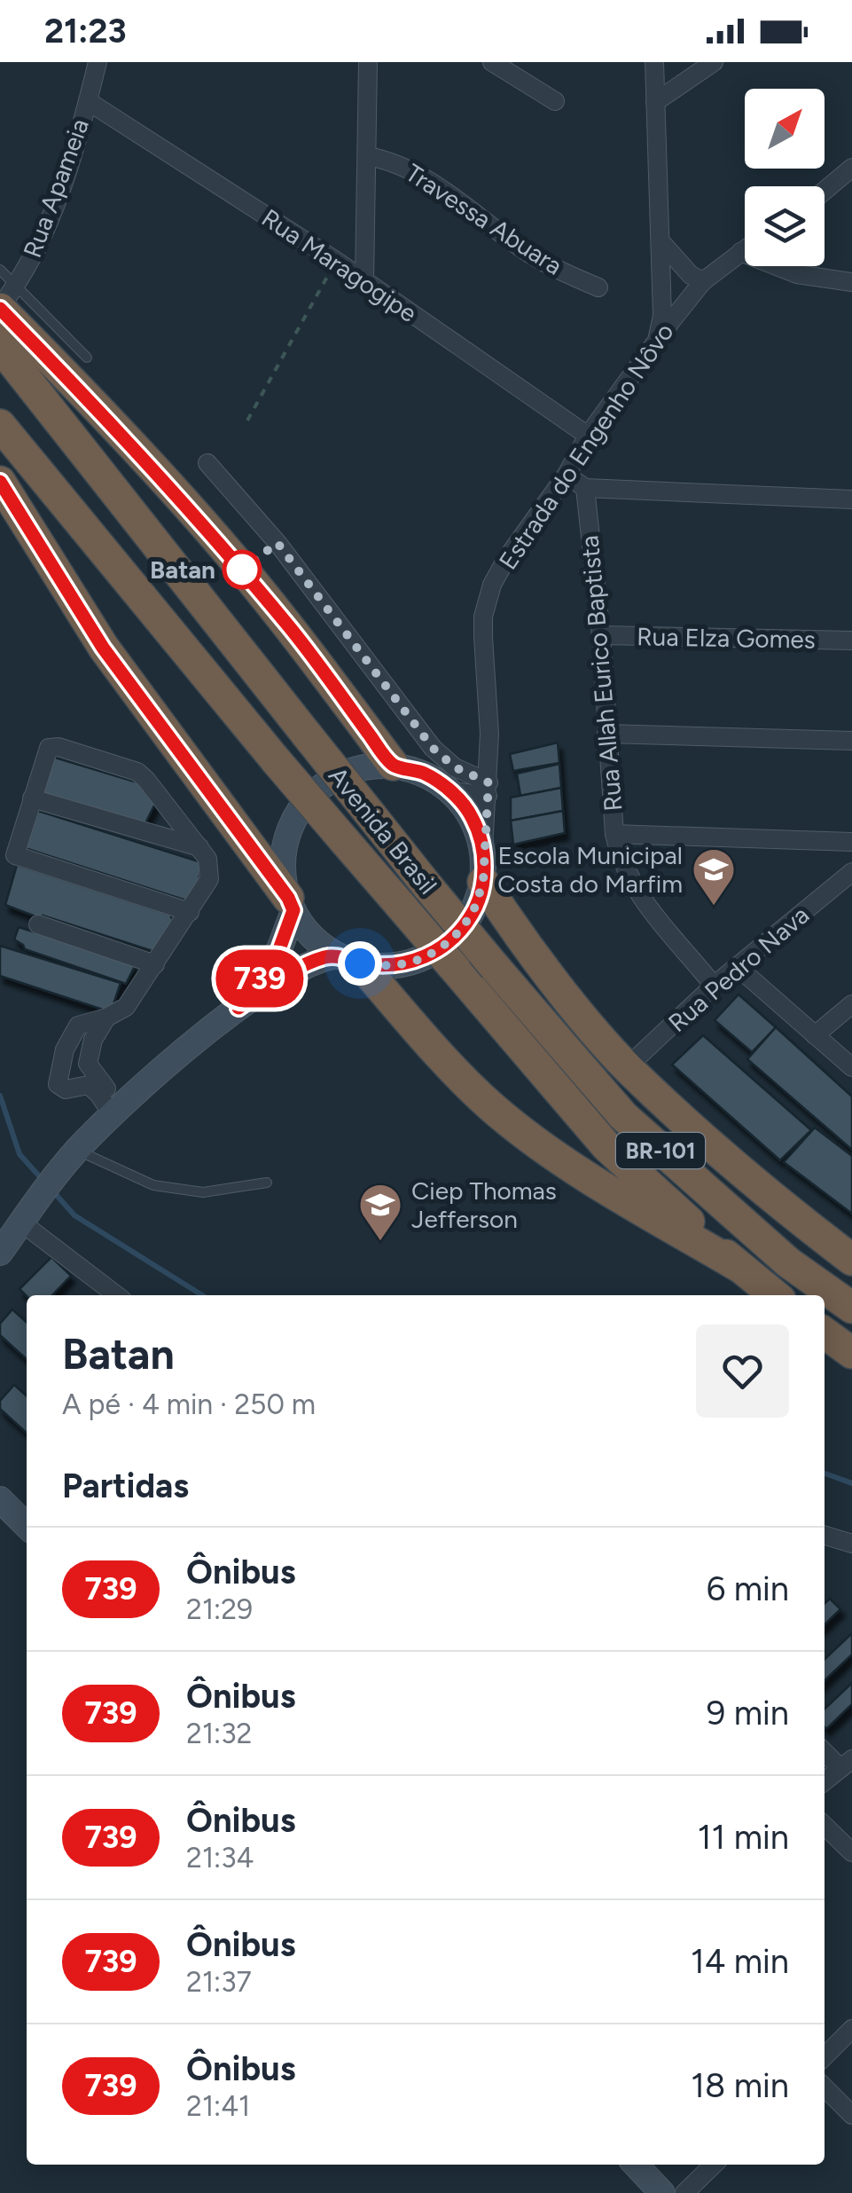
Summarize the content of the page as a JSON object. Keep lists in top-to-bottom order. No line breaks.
{"streets":{"highway":["Avenida Brasil","BR-101"],"street":["Rua Apameia","Travessa Abuara","Rua Maragogipe","Estrada do Engenho Nôvo","Rua Elza Gomes","Rua Allah Eurico Baptista","Rua Pedro Nava"]},"crossings":[["Rua Apameia","Rua Maragogipe"],["Travessa Abuara","Rua Maragogipe"],["Rua Maragogipe","Estrada do Engenho Nôvo"],["Rua Elza Gomes","Rua Allah Eurico Baptista"],["Rua Allah Eurico Baptista","Rua Pedro Nava"]],"places":{"other":["Batan"],"school or university":["Escola Municipal Costa do Marfim","Ciep Thomas Jefferson"]},"lines":["bus line 739"],"north":"top right","page":{"status":"21:23","on_map":"739","heading":[["Batan","A pé · 4 min · 250 m"],"Partidas"],"list":[{"mark":"739","name":"Ônibus","note":"21:29","value":"6 min"},{"mark":"739","name":"Ônibus","note":"21:32","value":"9 min"},{"mark":"739","name":"Ônibus","note":"21:34","value":"11 min"},{"mark":"739","name":"Ônibus","note":"21:37","value":"14 min"},{"mark":"739","name":"Ônibus","note":"21:41","value":"18 min"}]}}
